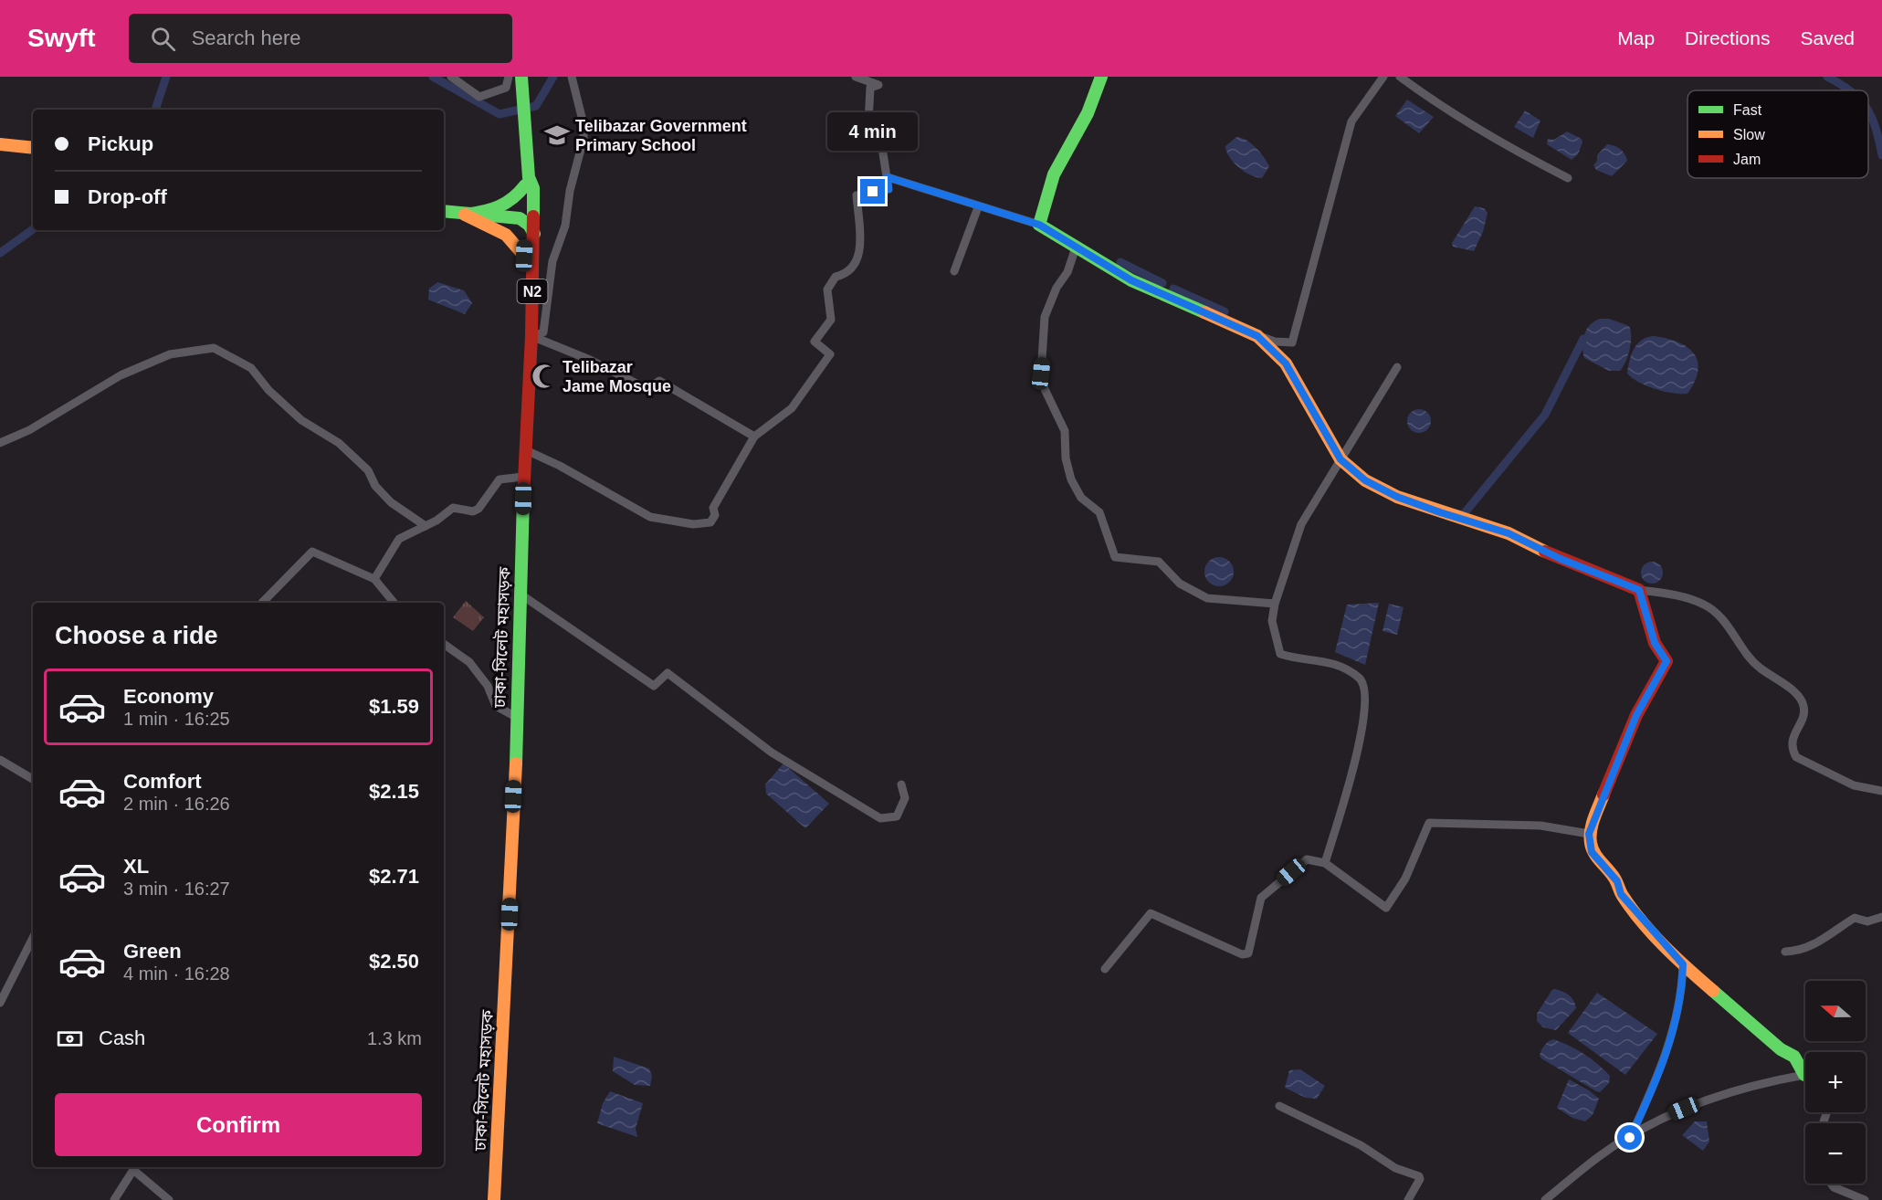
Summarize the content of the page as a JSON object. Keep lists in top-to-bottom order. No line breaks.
{"streets":{"main road":["N2","ঢাকা-সিলেট মহাসড়ক"]},"places":{"school or university":["Telibazar Government Primary School"],"mosque":["Telibazar Jame Mosque"]},"legend":["Fast","Slow","Jam"],"north":"left","page":{"header":"Swyft","search":"Search here","nav":["Map","Directions","Saved"],"banner":["Pickup","Drop-off"],"bubble":"4 min","heading":"Choose a ride","list":[{"name":"Economy","note":"1 min · 16:25","value":"$1.59"},{"name":"Comfort","note":"2 min · 16:26","value":"$2.15"},{"name":"XL","note":"3 min · 16:27","value":"$2.71"},{"name":"Green","note":"4 min · 16:28","value":"$2.50"}],"map_buttons":["+","−"],"pay":["Cash","1.3 km"],"buttons":"Confirm"}}
